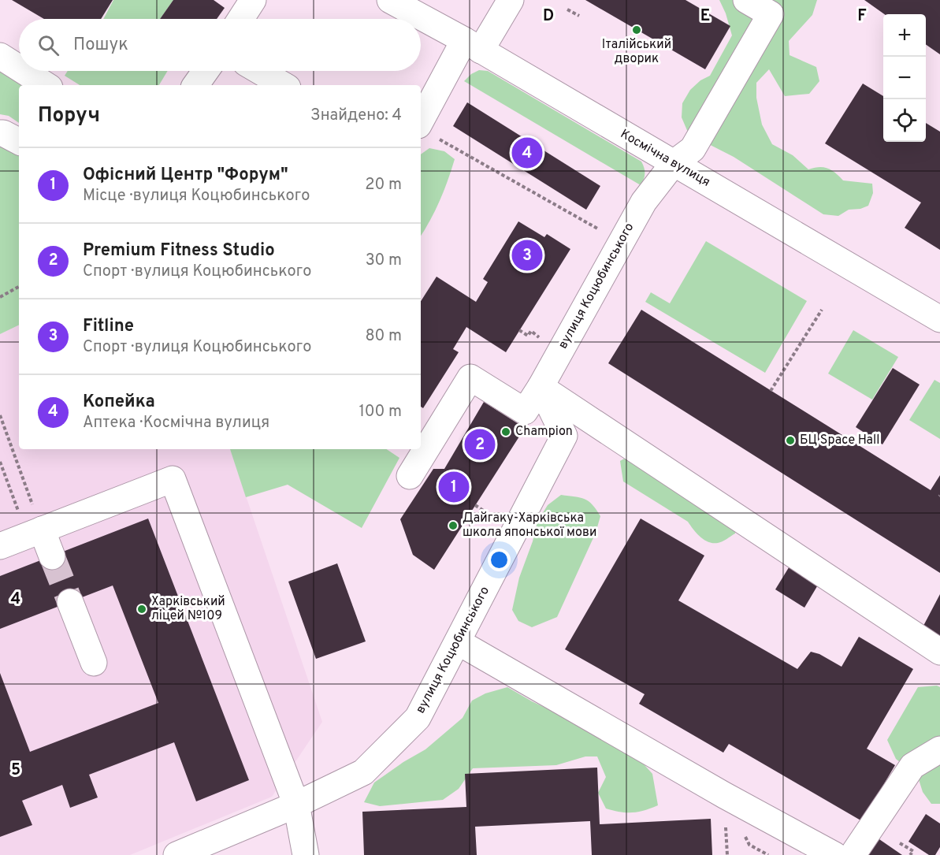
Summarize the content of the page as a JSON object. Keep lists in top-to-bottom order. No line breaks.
{"streets":{"street":["Космічна вулиця","вулиця Коцюбинського"]},"crossings":[["Космічна вулиця","вулиця Коцюбинського"]],"places":["Італійський дворик","Champion","БЦ Space Hall","Дайгаку-Харківська школа японської мови","Харківський ліцей №109"],"page":{"map_buttons":["+","−"],"search":"Пошук","heading":["Поруч","Знайдено: 4"],"pins":["4","3","2","1"],"list":[{"mark":"1","name":"Офісний Центр \"Форум\"","note":"Місце · вулиця Коцюбинського","value":"20 m"},{"mark":"2","name":"Premium Fitness Studio","note":"Спорт · вулиця Коцюбинського","value":"30 m"},{"mark":"3","name":"Fitline","note":"Спорт · вулиця Коцюбинського","value":"80 m"},{"mark":"4","name":"Копейка","note":"Аптека · Космічна вулиця","value":"100 m"}]},"grid":{"columns":["D","E","F"],"rows":["4","5"]}}
